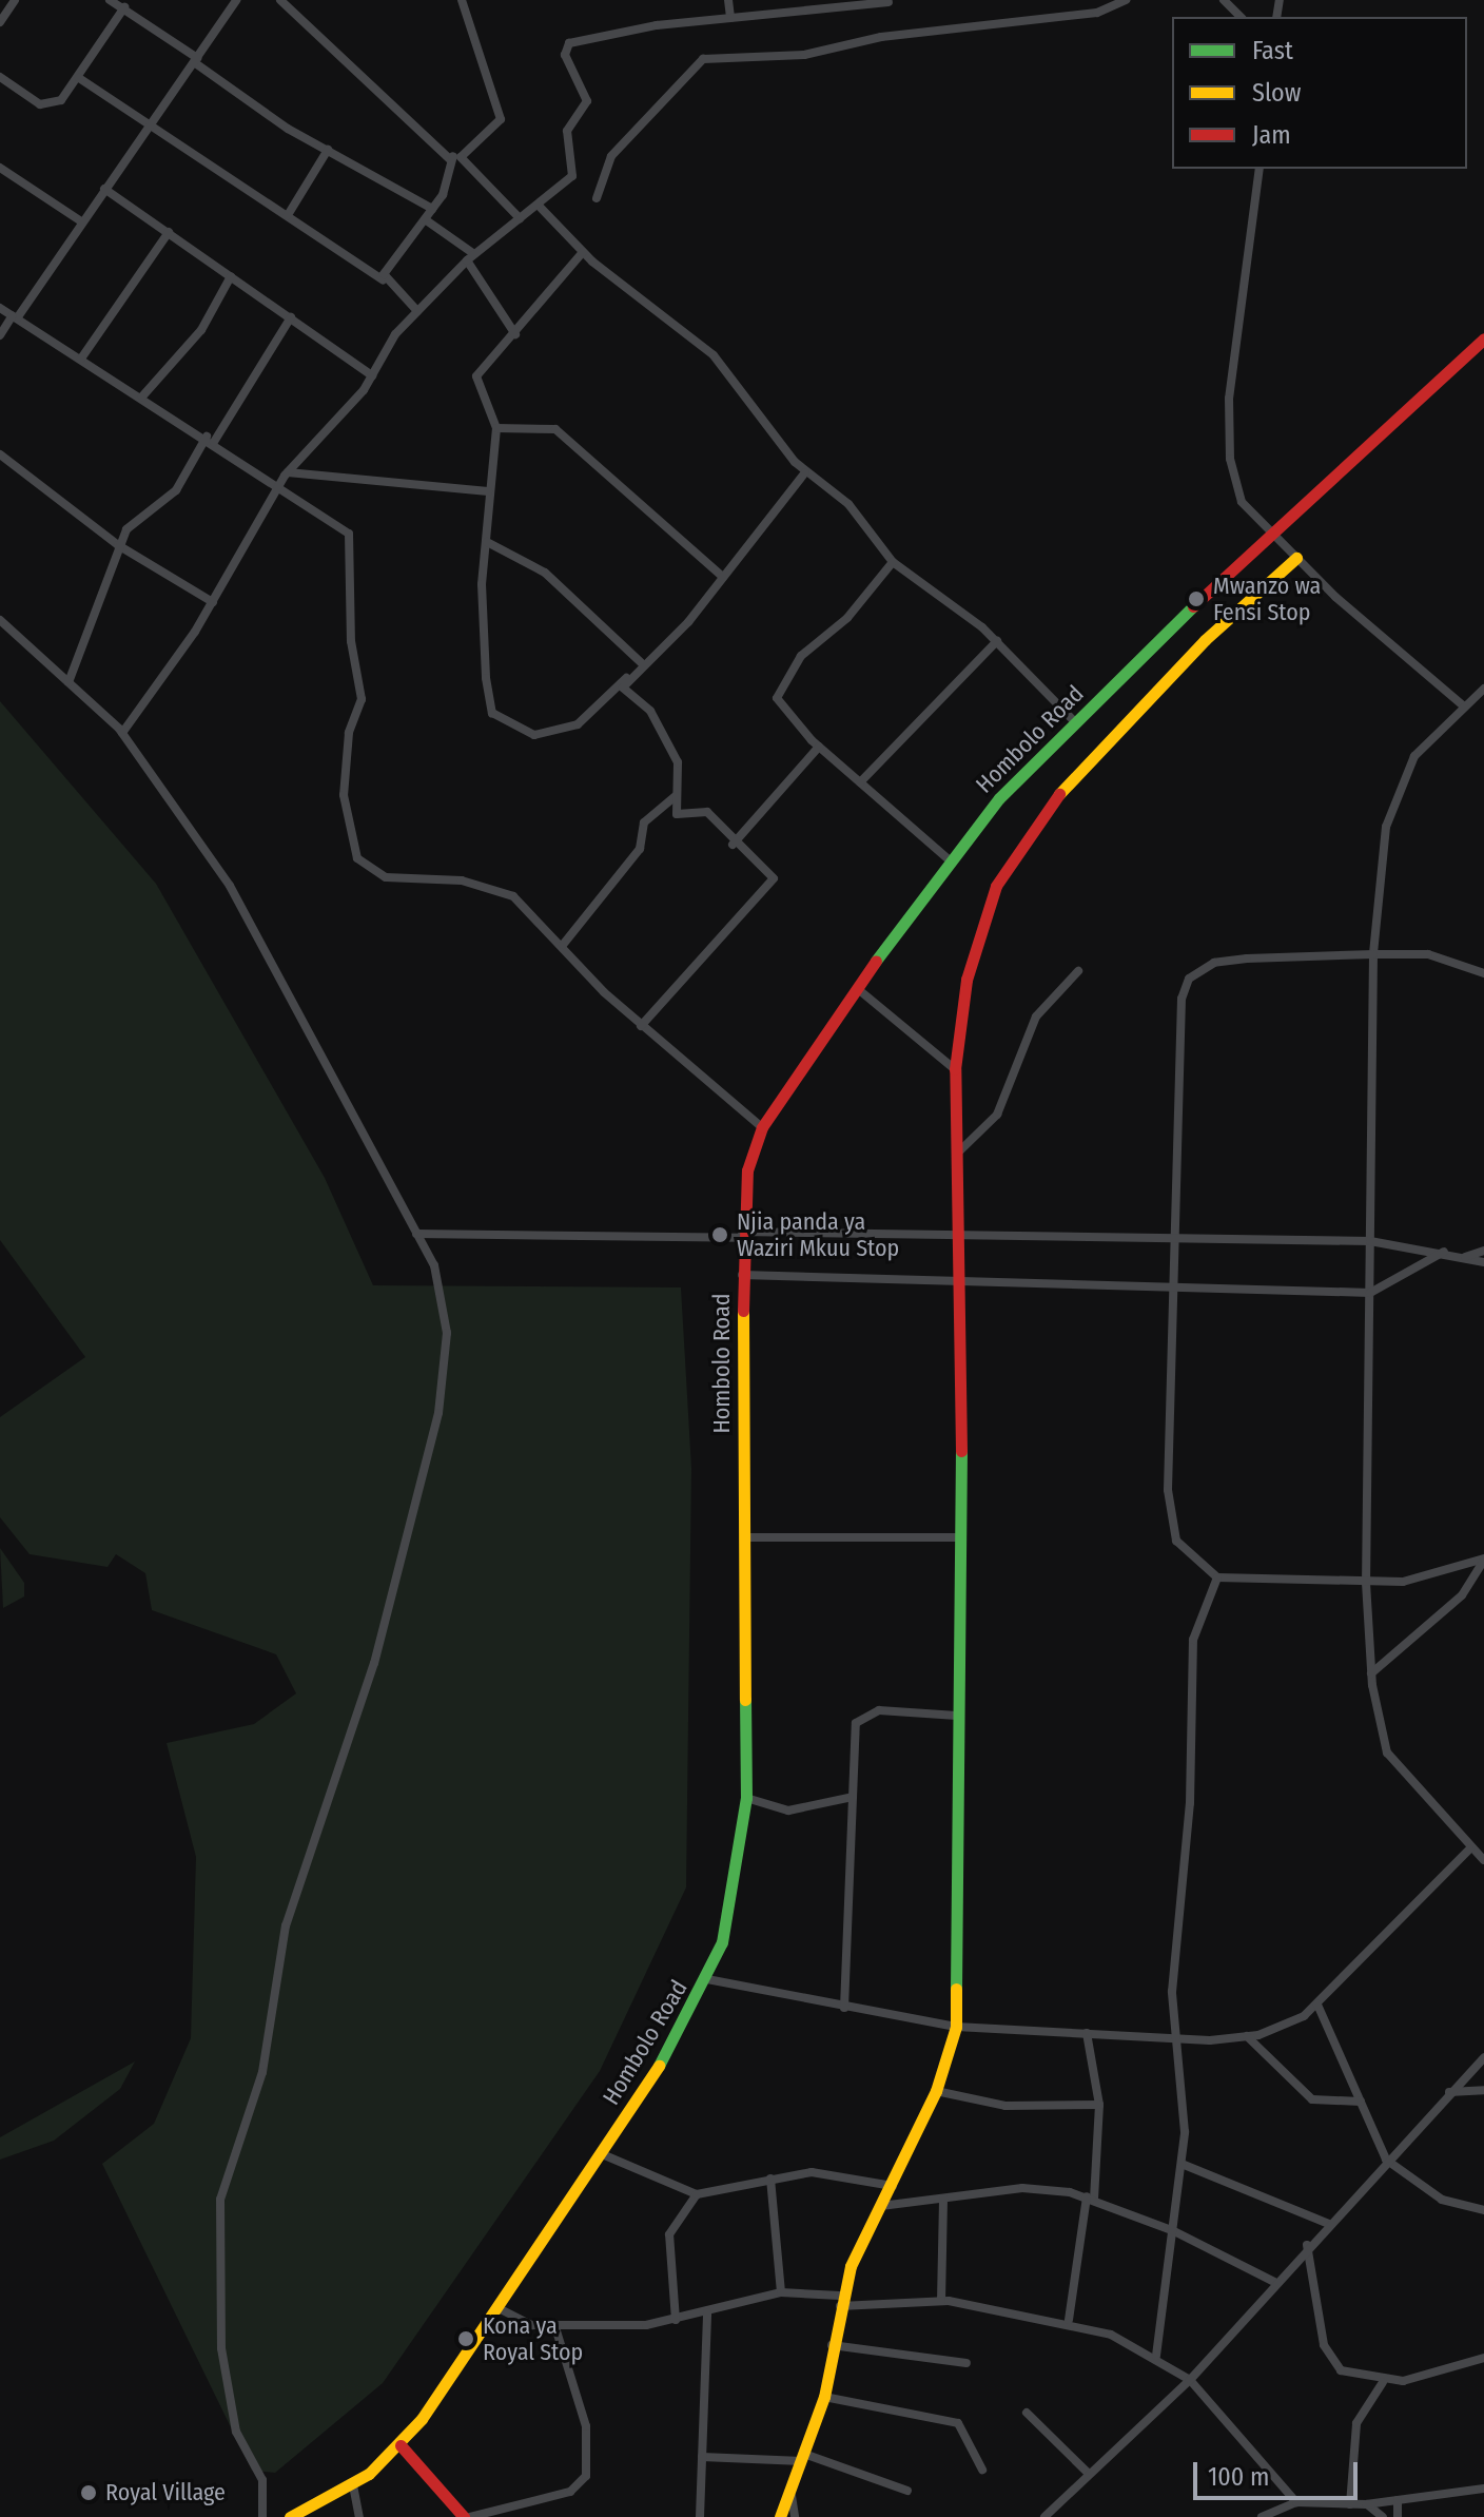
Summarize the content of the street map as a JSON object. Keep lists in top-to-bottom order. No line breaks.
{"streets":{"street":["Hombolo Road"]},"places":["Mwanzo wa Fensi Stop","Njia panda ya Waziri Mkuu Stop","Kona ya Royal Stop","Royal Village"],"legend":["Fast","Slow","Jam"],"scale_bar":"100 m"}
